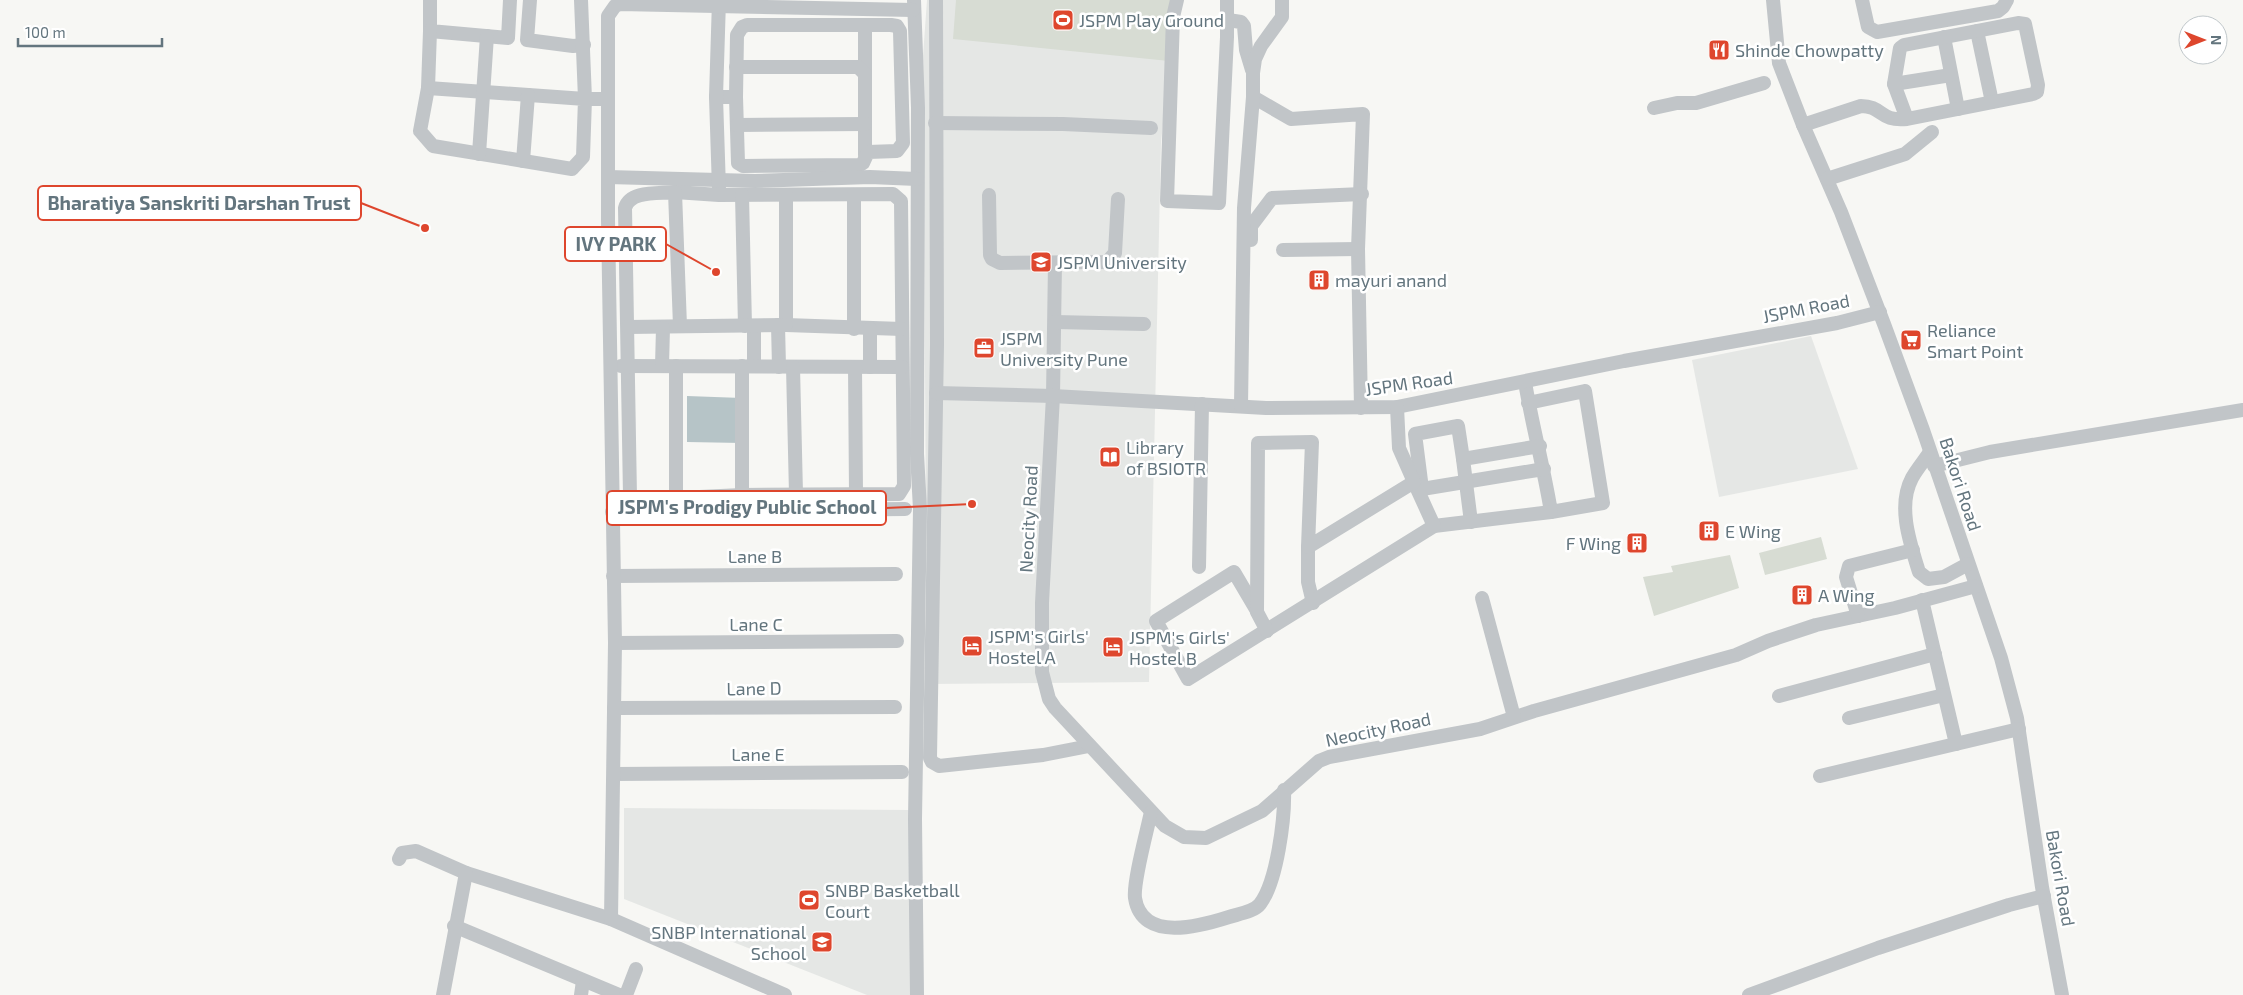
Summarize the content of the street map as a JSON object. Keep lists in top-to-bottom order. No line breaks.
{"streets":{"street":["JSPM Road","Bakori Road","Neocity Road","Lane B","Lane C","Lane D","Lane E"]},"crossings":[["JSPM Road","Bakori Road"],["JSPM Road","Neocity Road"],["Bakori Road","Neocity Road"]],"places":{"sports":["JSPM Play Ground","SNBP Basketball Court"],"restaurant":["Shinde Chowpatty"],"other":["Bharatiya Sanskriti Darshan Trust","IVY PARK","JSPM's Prodigy Public School"],"school or university":["JSPM University","SNBP International School"],"building":["mayuri anand","E Wing","F Wing","A Wing"],"supermarket":["Reliance Smart Point"],"office":["JSPM University Pune"],"library":["Library of BSIOTR"],"hotel":["JSPM's Girls' Hostel A","JSPM's Girls' Hostel B"]},"scale_bar":"100 m","north":"right"}
